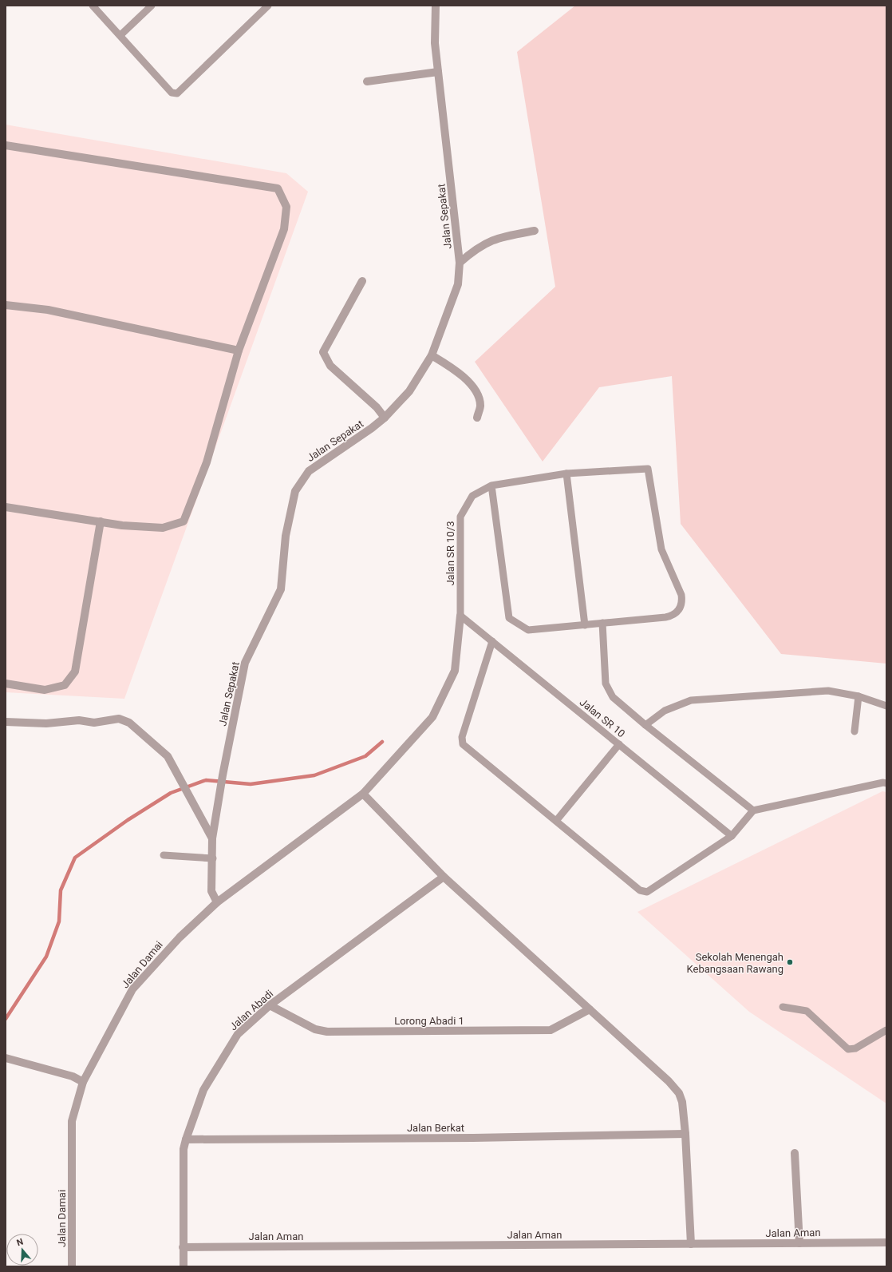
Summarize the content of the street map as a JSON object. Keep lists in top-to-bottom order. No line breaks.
{"streets":{"street":["Jalan Sepakat","Jalan Damai","Jalan Abadi","Lorong Abadi 1","Jalan Berkat","Jalan Aman"],"lane":["Jalan SR 10/3","Jalan SR 10"]},"crossings":[["Jalan Sepakat","Jalan Damai"],["Jalan SR 10/3","Jalan SR 10"],["Jalan SR 10/3","Jalan Damai"],["Jalan SR 10","Jalan Damai"],["Jalan Abadi","Lorong Abadi 1"],["Jalan Abadi","Jalan Berkat"],["Jalan Abadi","Jalan Aman"]],"places":["Sekolah Menengah Kebangsaan Rawang"],"north":"top"}
